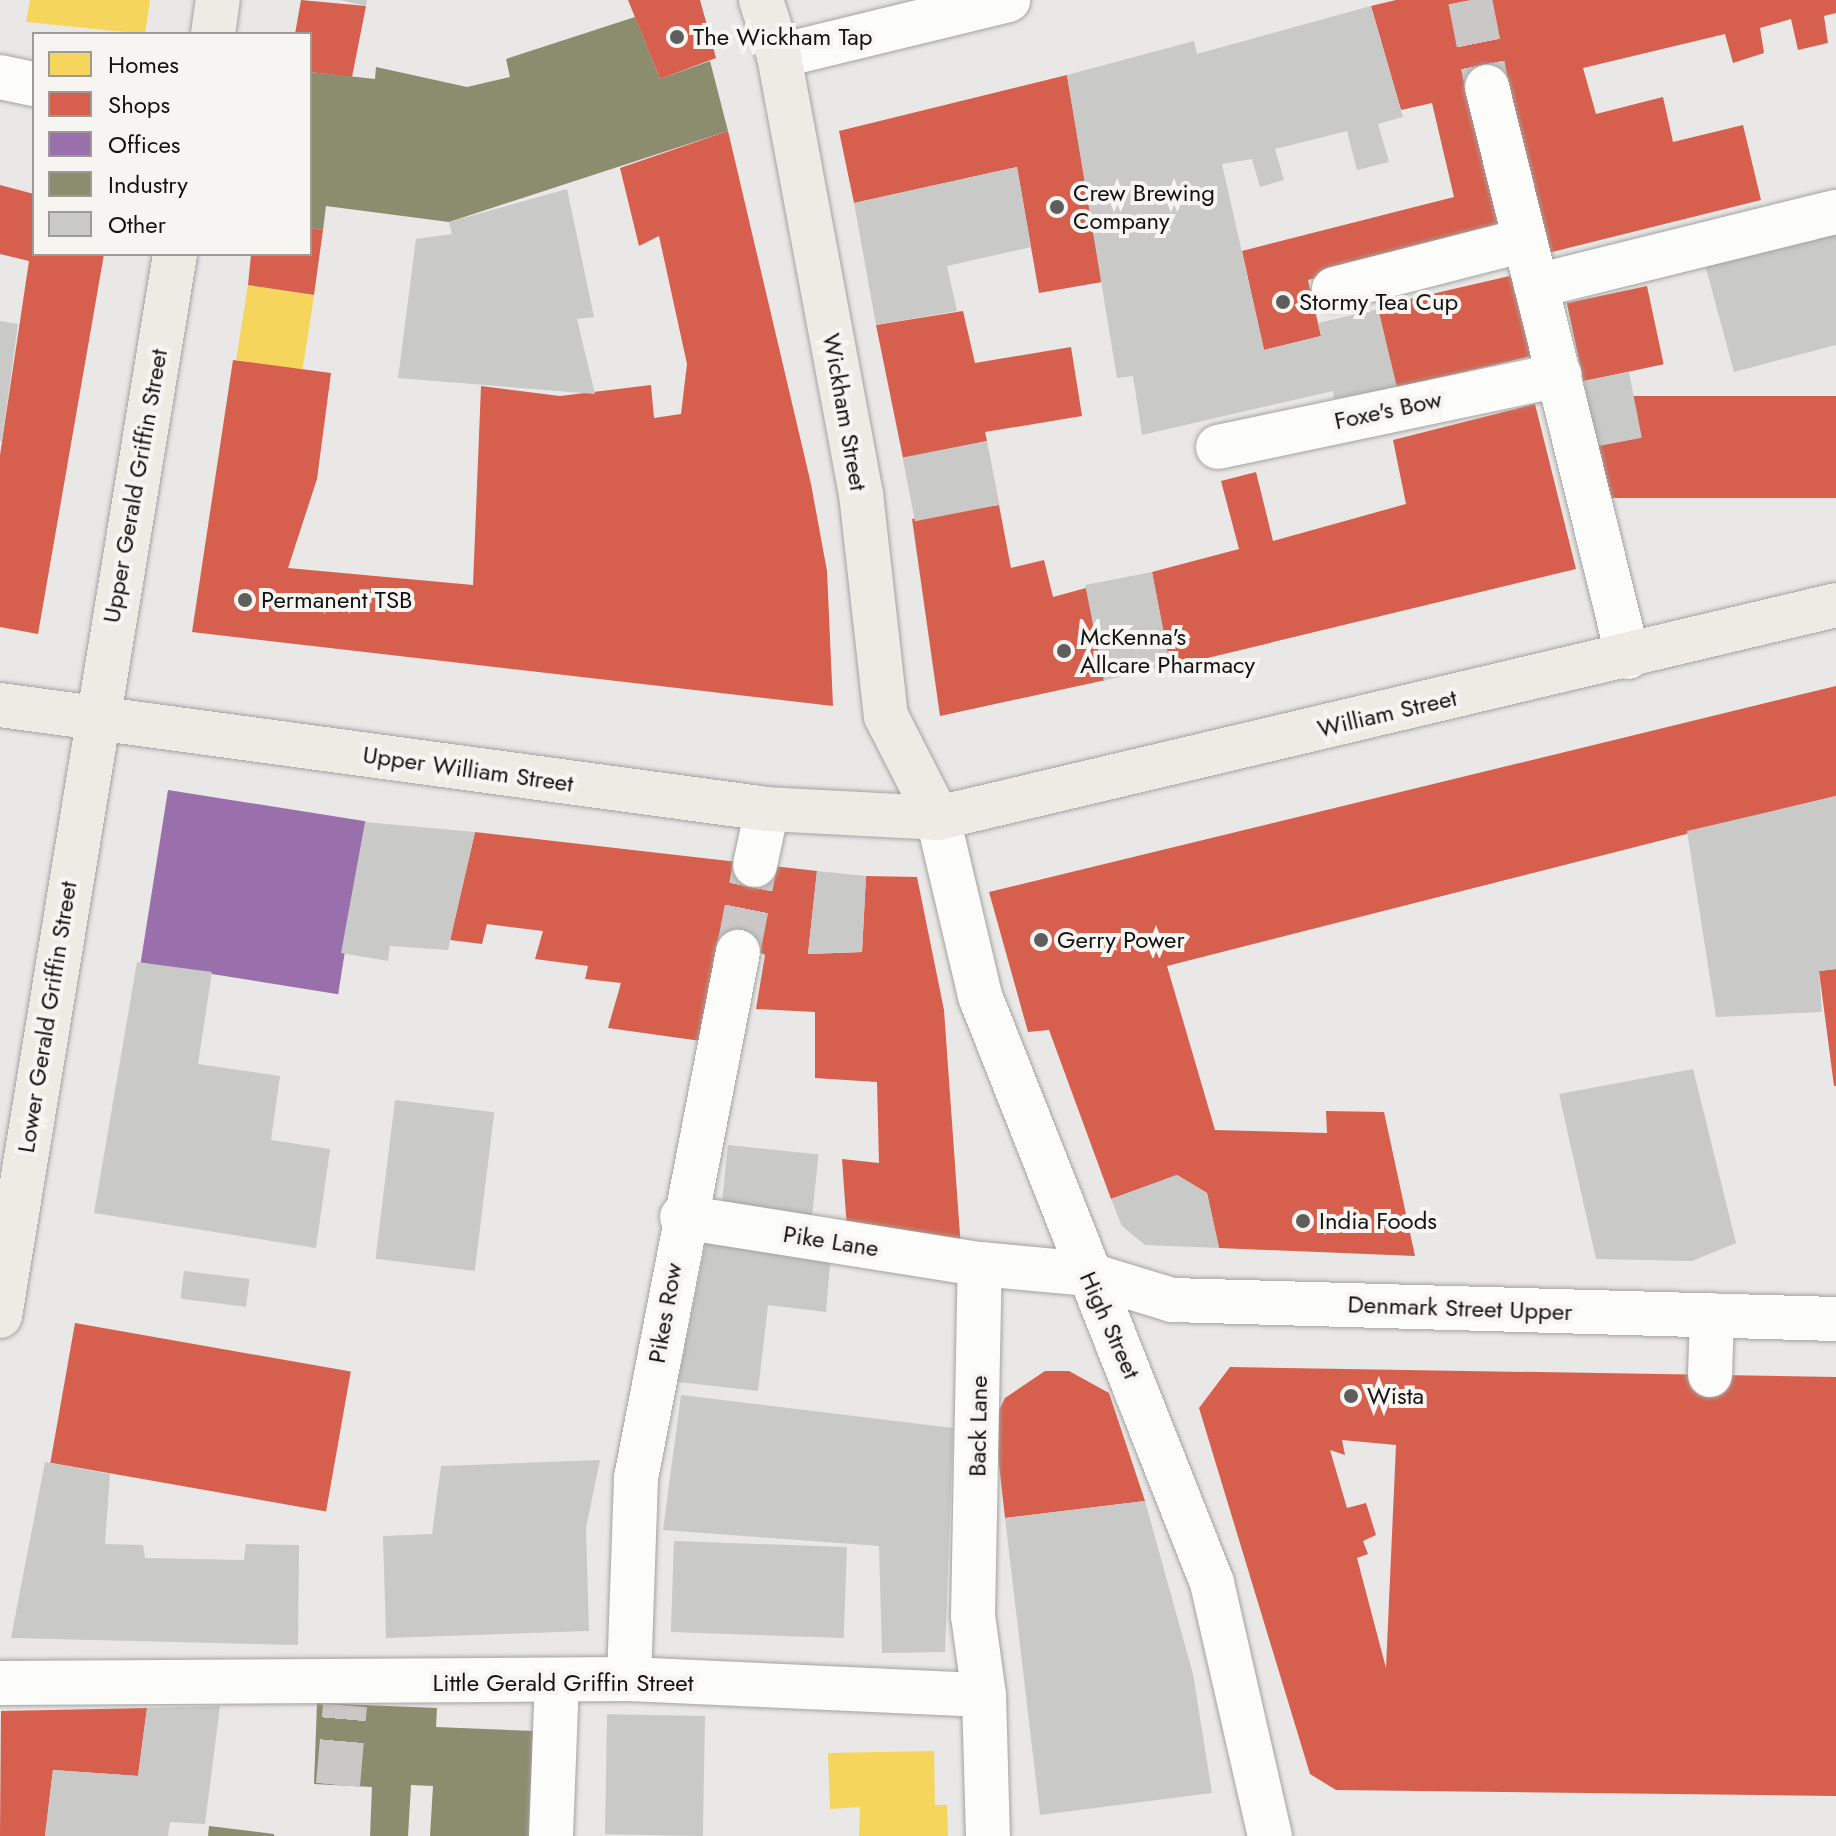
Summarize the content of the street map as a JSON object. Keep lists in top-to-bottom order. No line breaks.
{"streets":{"main road":["Wickham Street","Upper Gerald Griffin Street","William Street","Upper William Street","Lower Gerald Griffin Street"],"street":["Foxe's Bow","Pike Lane","Denmark Street Upper","Pikes Row","High Street","Back Lane","Little Gerald Griffin Street"]},"crossings":[["Wickham Street","William Street"],["Wickham Street","Upper William Street"],["Wickham Street","High Street"],["Upper Gerald Griffin Street","Upper William Street"],["Upper Gerald Griffin Street","Lower Gerald Griffin Street"],["William Street","Upper William Street"],["William Street","High Street"],["Upper William Street","Lower Gerald Griffin Street"],["Upper William Street","High Street"],["Pike Lane","Pikes Row"],["Pike Lane","Back Lane"],["Denmark Street Upper","High Street"],["Pikes Row","Little Gerald Griffin Street"],["Back Lane","Little Gerald Griffin Street"]],"places":["The Wickham Tap","Crew Brewing Company","Stormy Tea Cup","Permanent TSB","McKenna's Allcare Pharmacy","Gerry Power","India Foods","Wista"],"legend":["Homes","Shops","Offices","Industry","Other"]}
